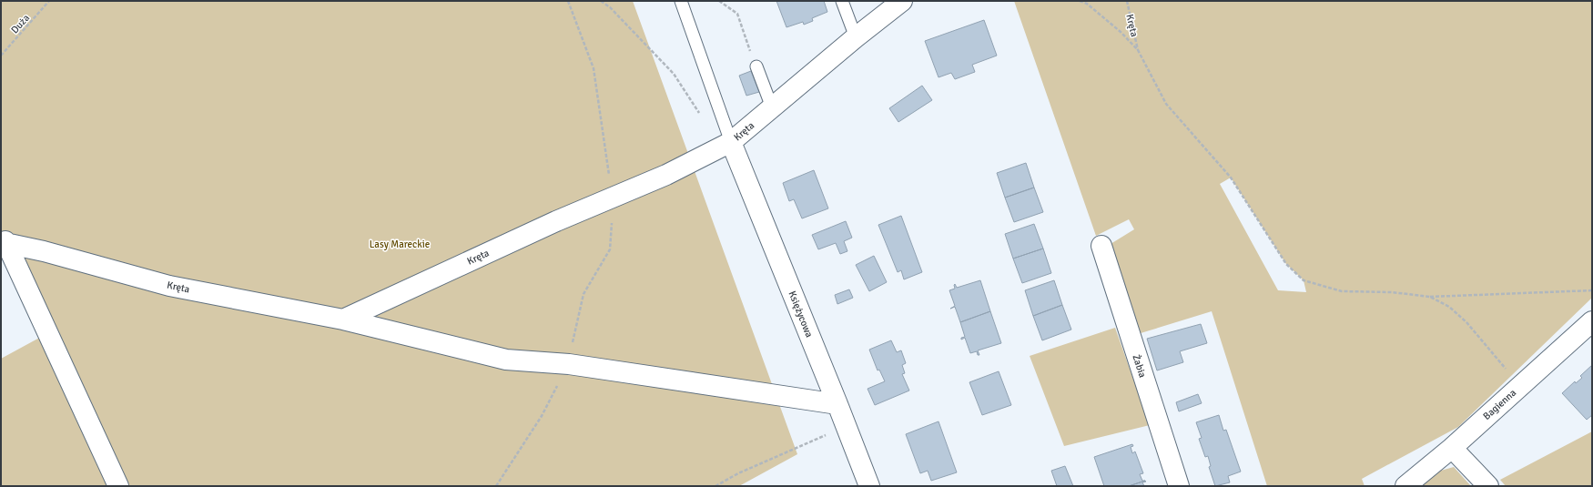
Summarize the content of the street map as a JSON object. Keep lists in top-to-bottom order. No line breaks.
{"streets":{"street":["Kręta","Księżycowa","Żabia","Bagienna"],"path":["Duża"]},"crossings":[["Kręta","Księżycowa"]],"parks":["Lasy Mareckie"]}
